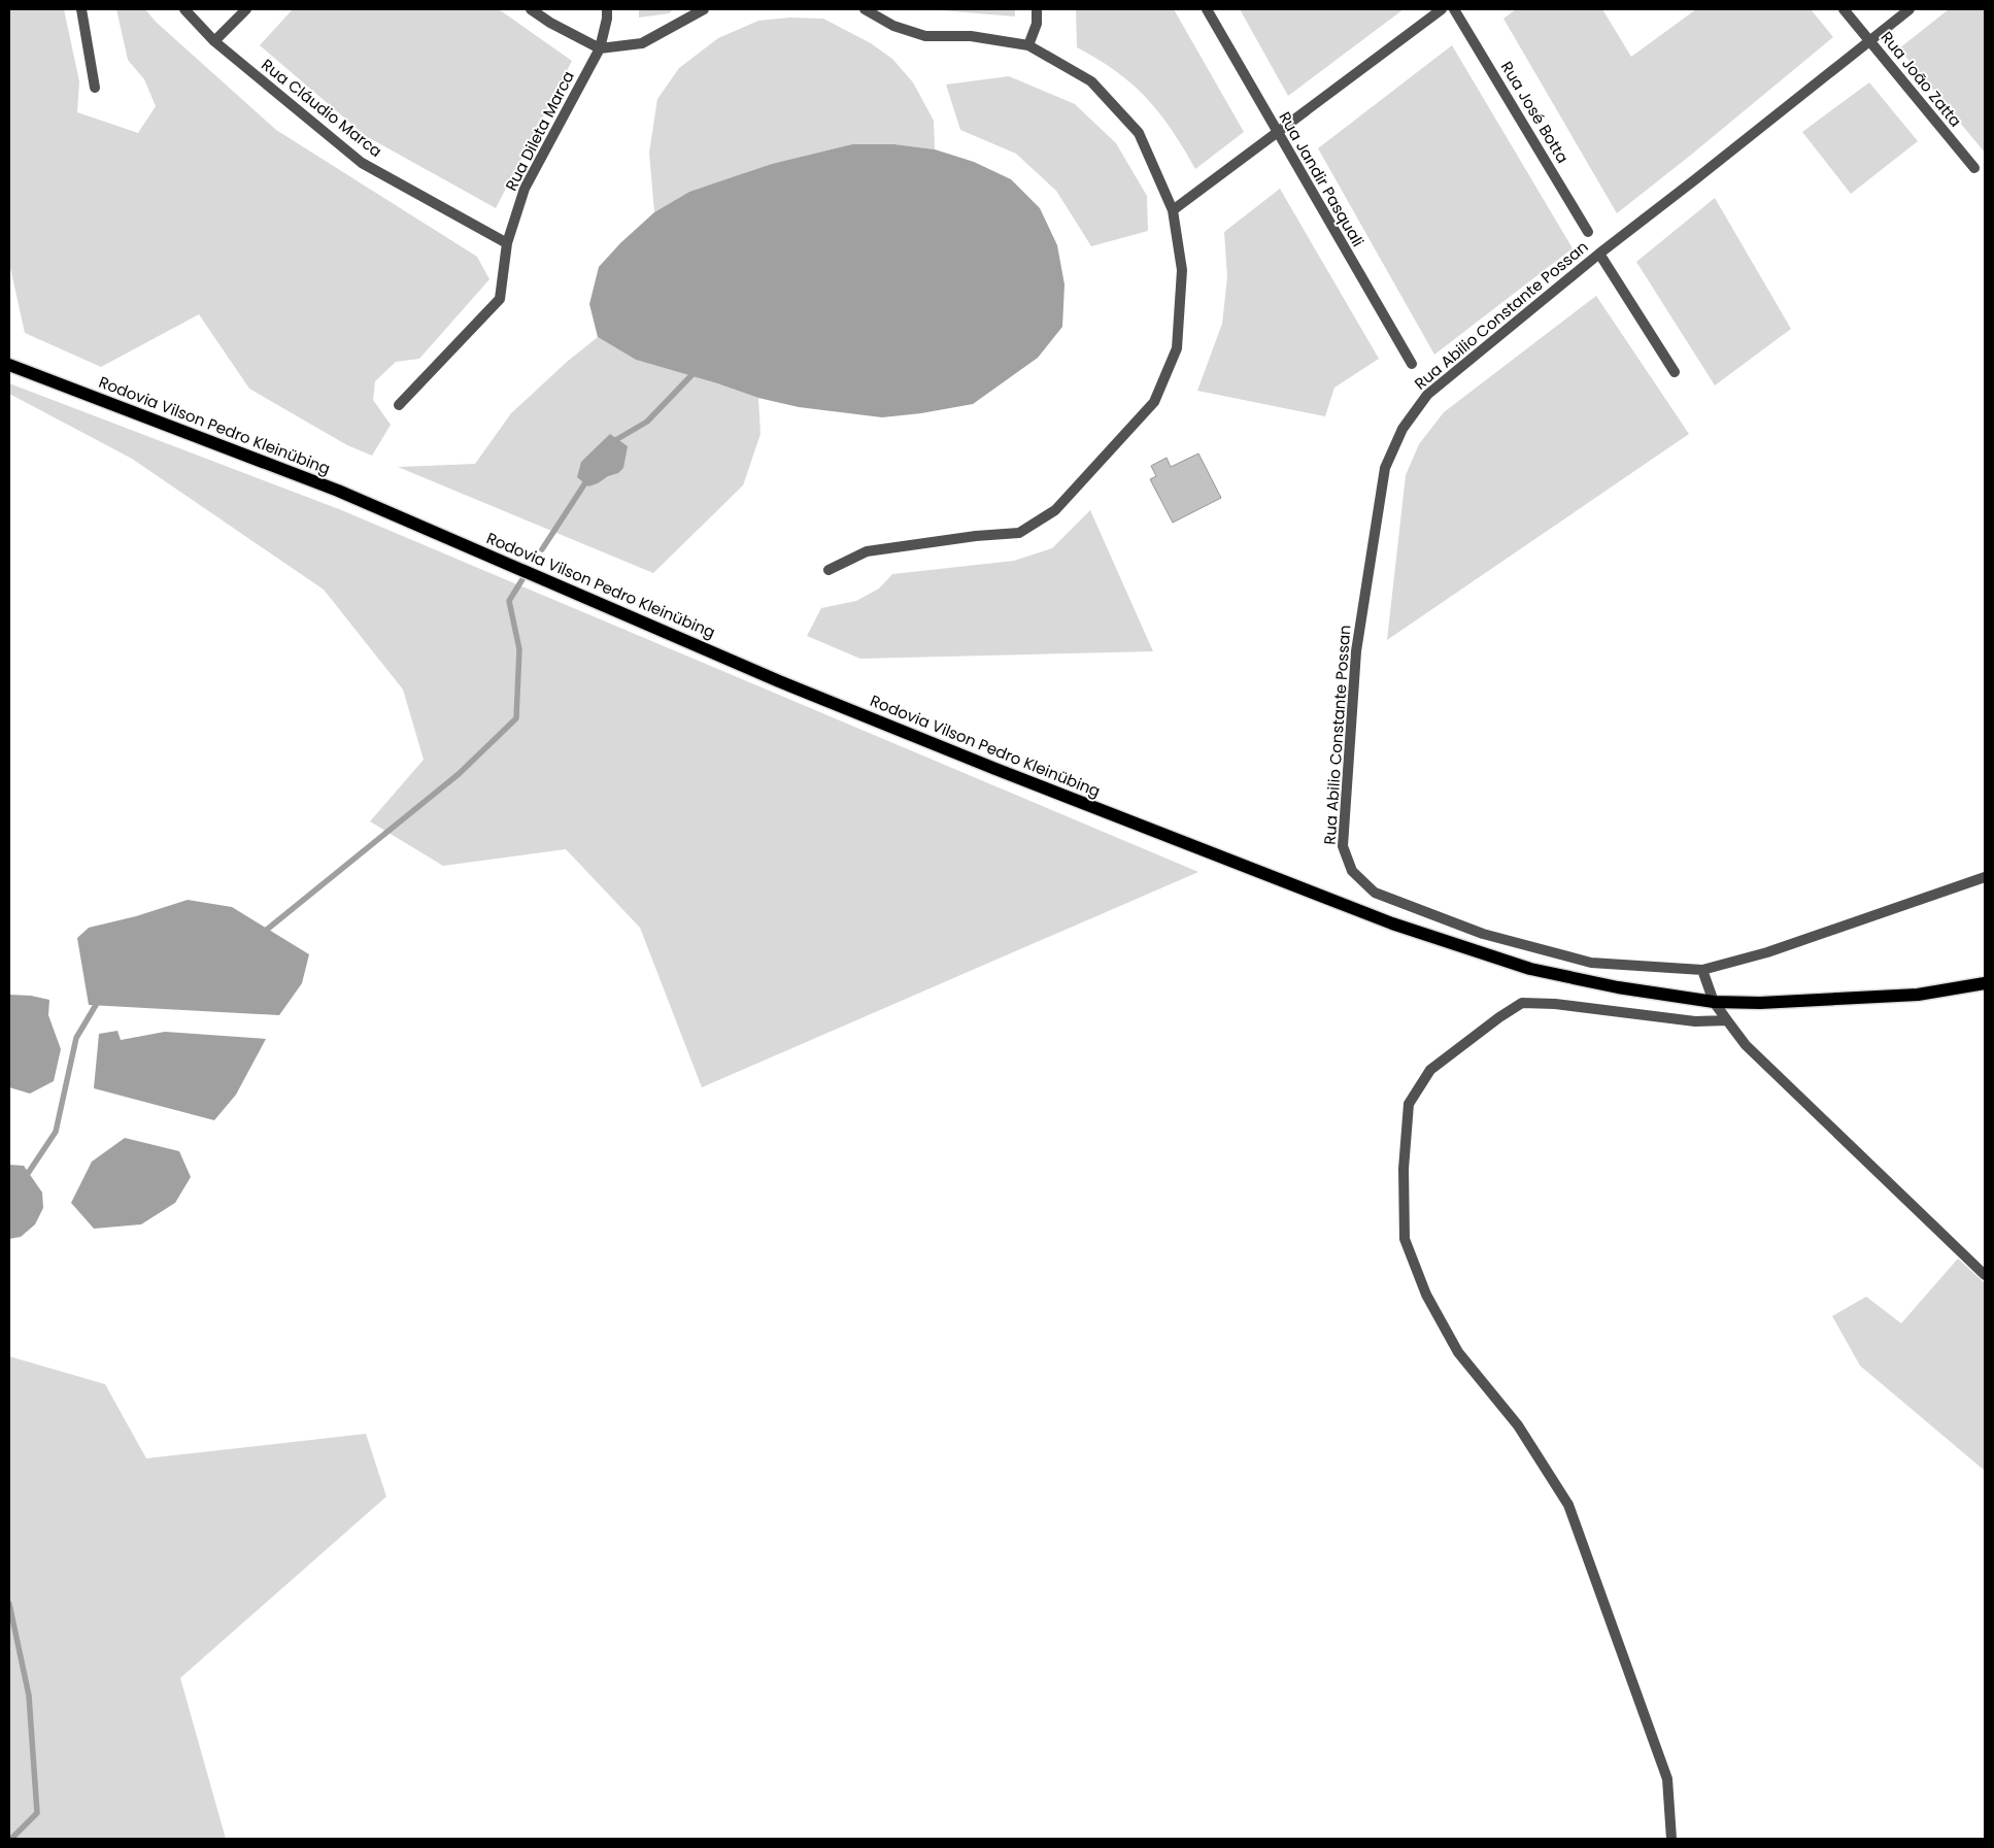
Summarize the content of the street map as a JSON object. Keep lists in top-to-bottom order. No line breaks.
{"streets":{"main road":["Rodovia Vilson Pedro Kleinübing"],"street":["Rua João Zatta","Rua Cláudio Marca","Rua José Botta","Rua Dileta Marca","Rua Jandir Pasquali","Rua Abilio Constante Possan"]},"crossings":[["Rua João Zatta","Rua Abilio Constante Possan"],["Rua Cláudio Marca","Rua Dileta Marca"]]}
